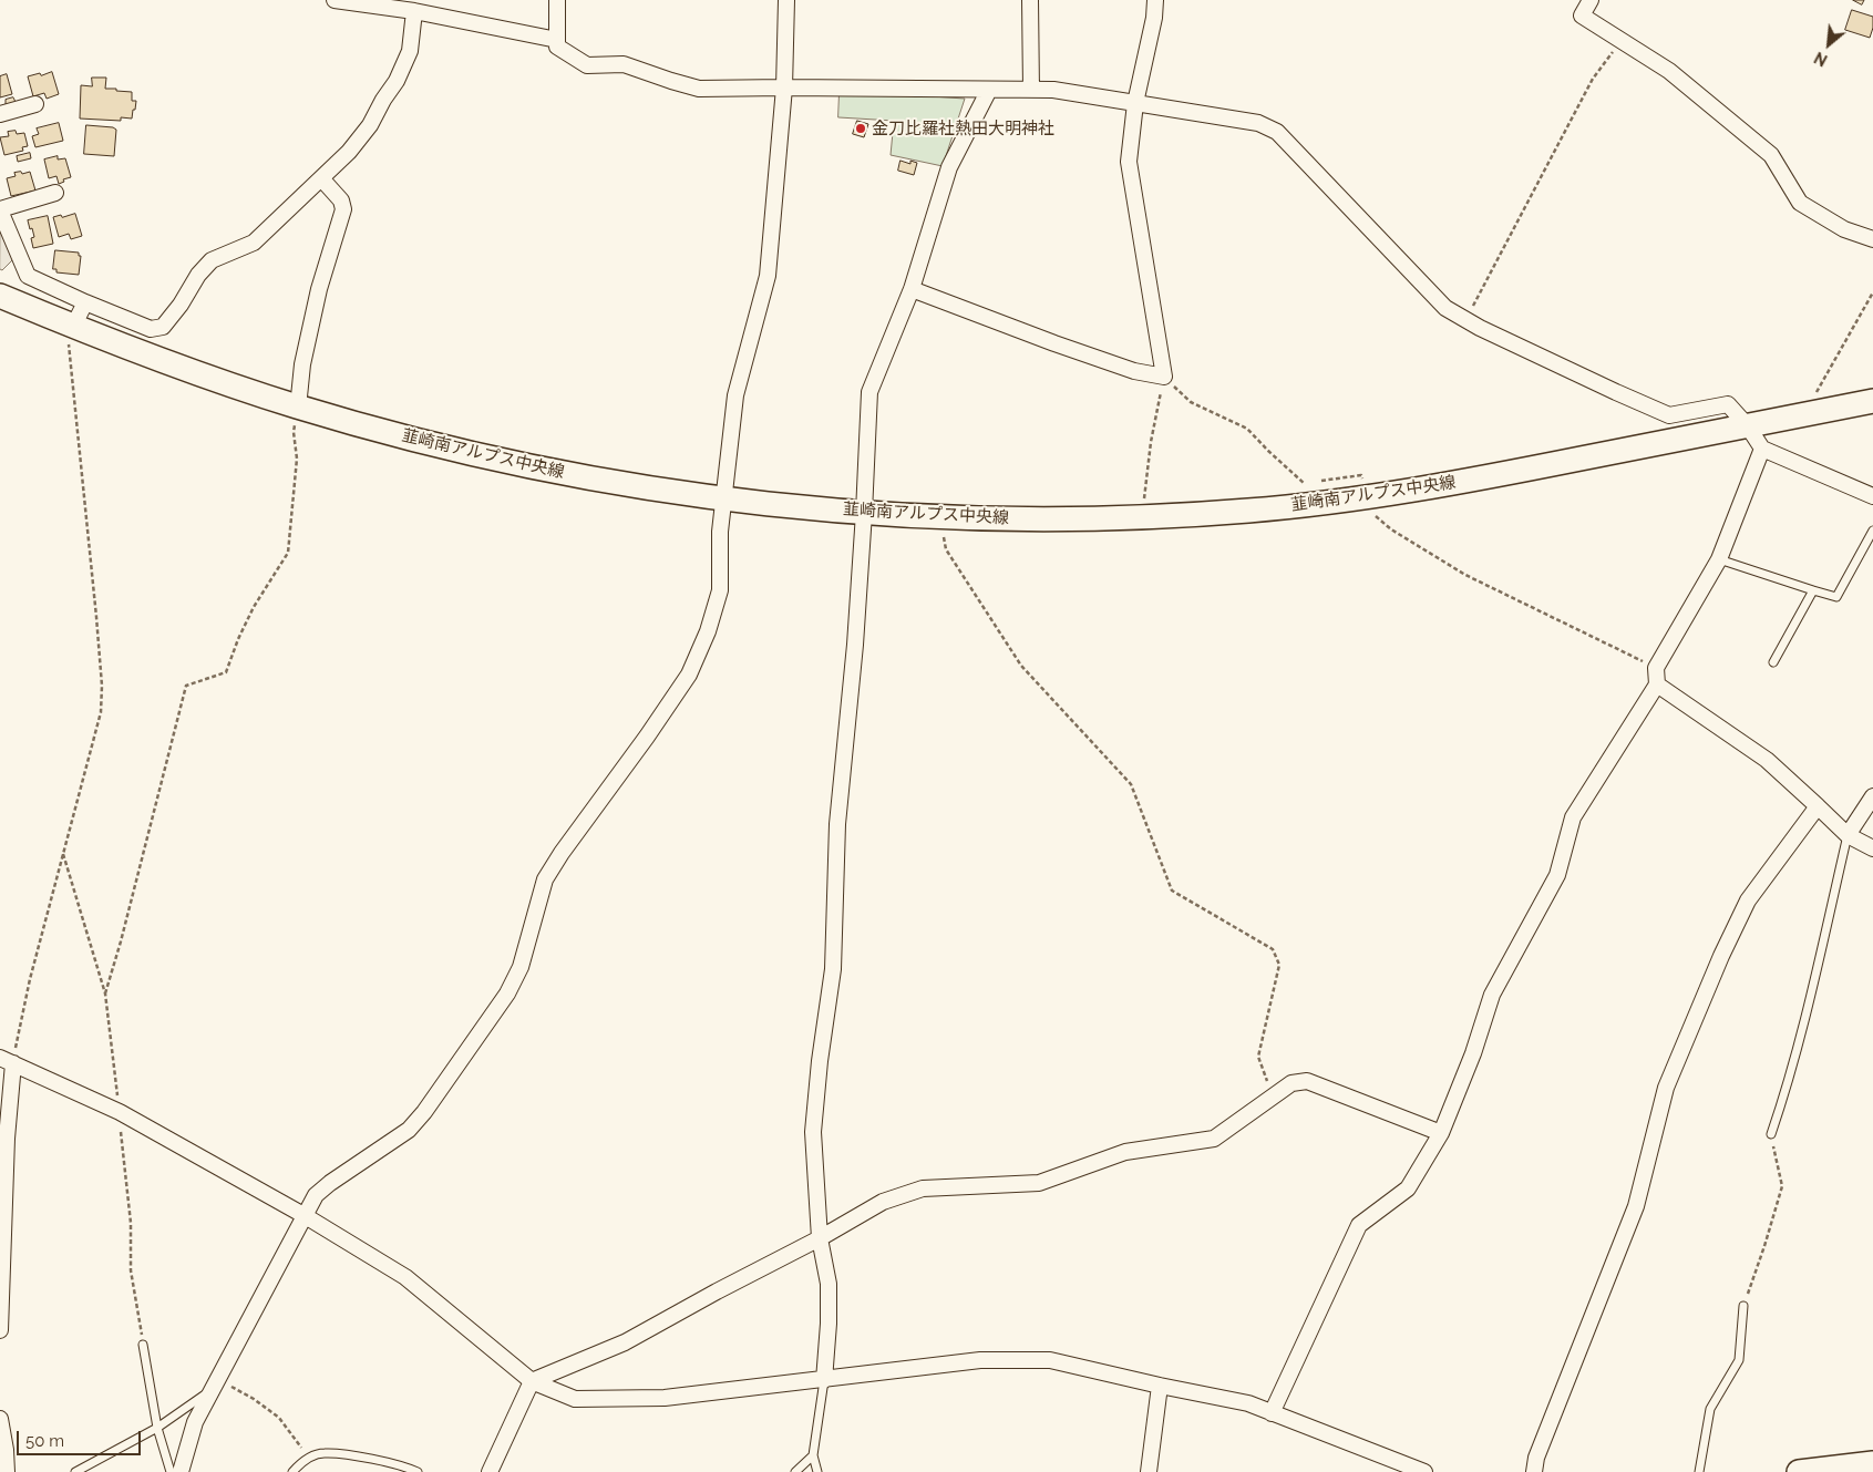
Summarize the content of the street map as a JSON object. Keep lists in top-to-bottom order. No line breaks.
{"streets":{"main road":["韮崎南アルプス中央線"]},"places":["金刀比羅社熱田大明神社"],"scale_bar":"50 m","north":"bottom left"}
